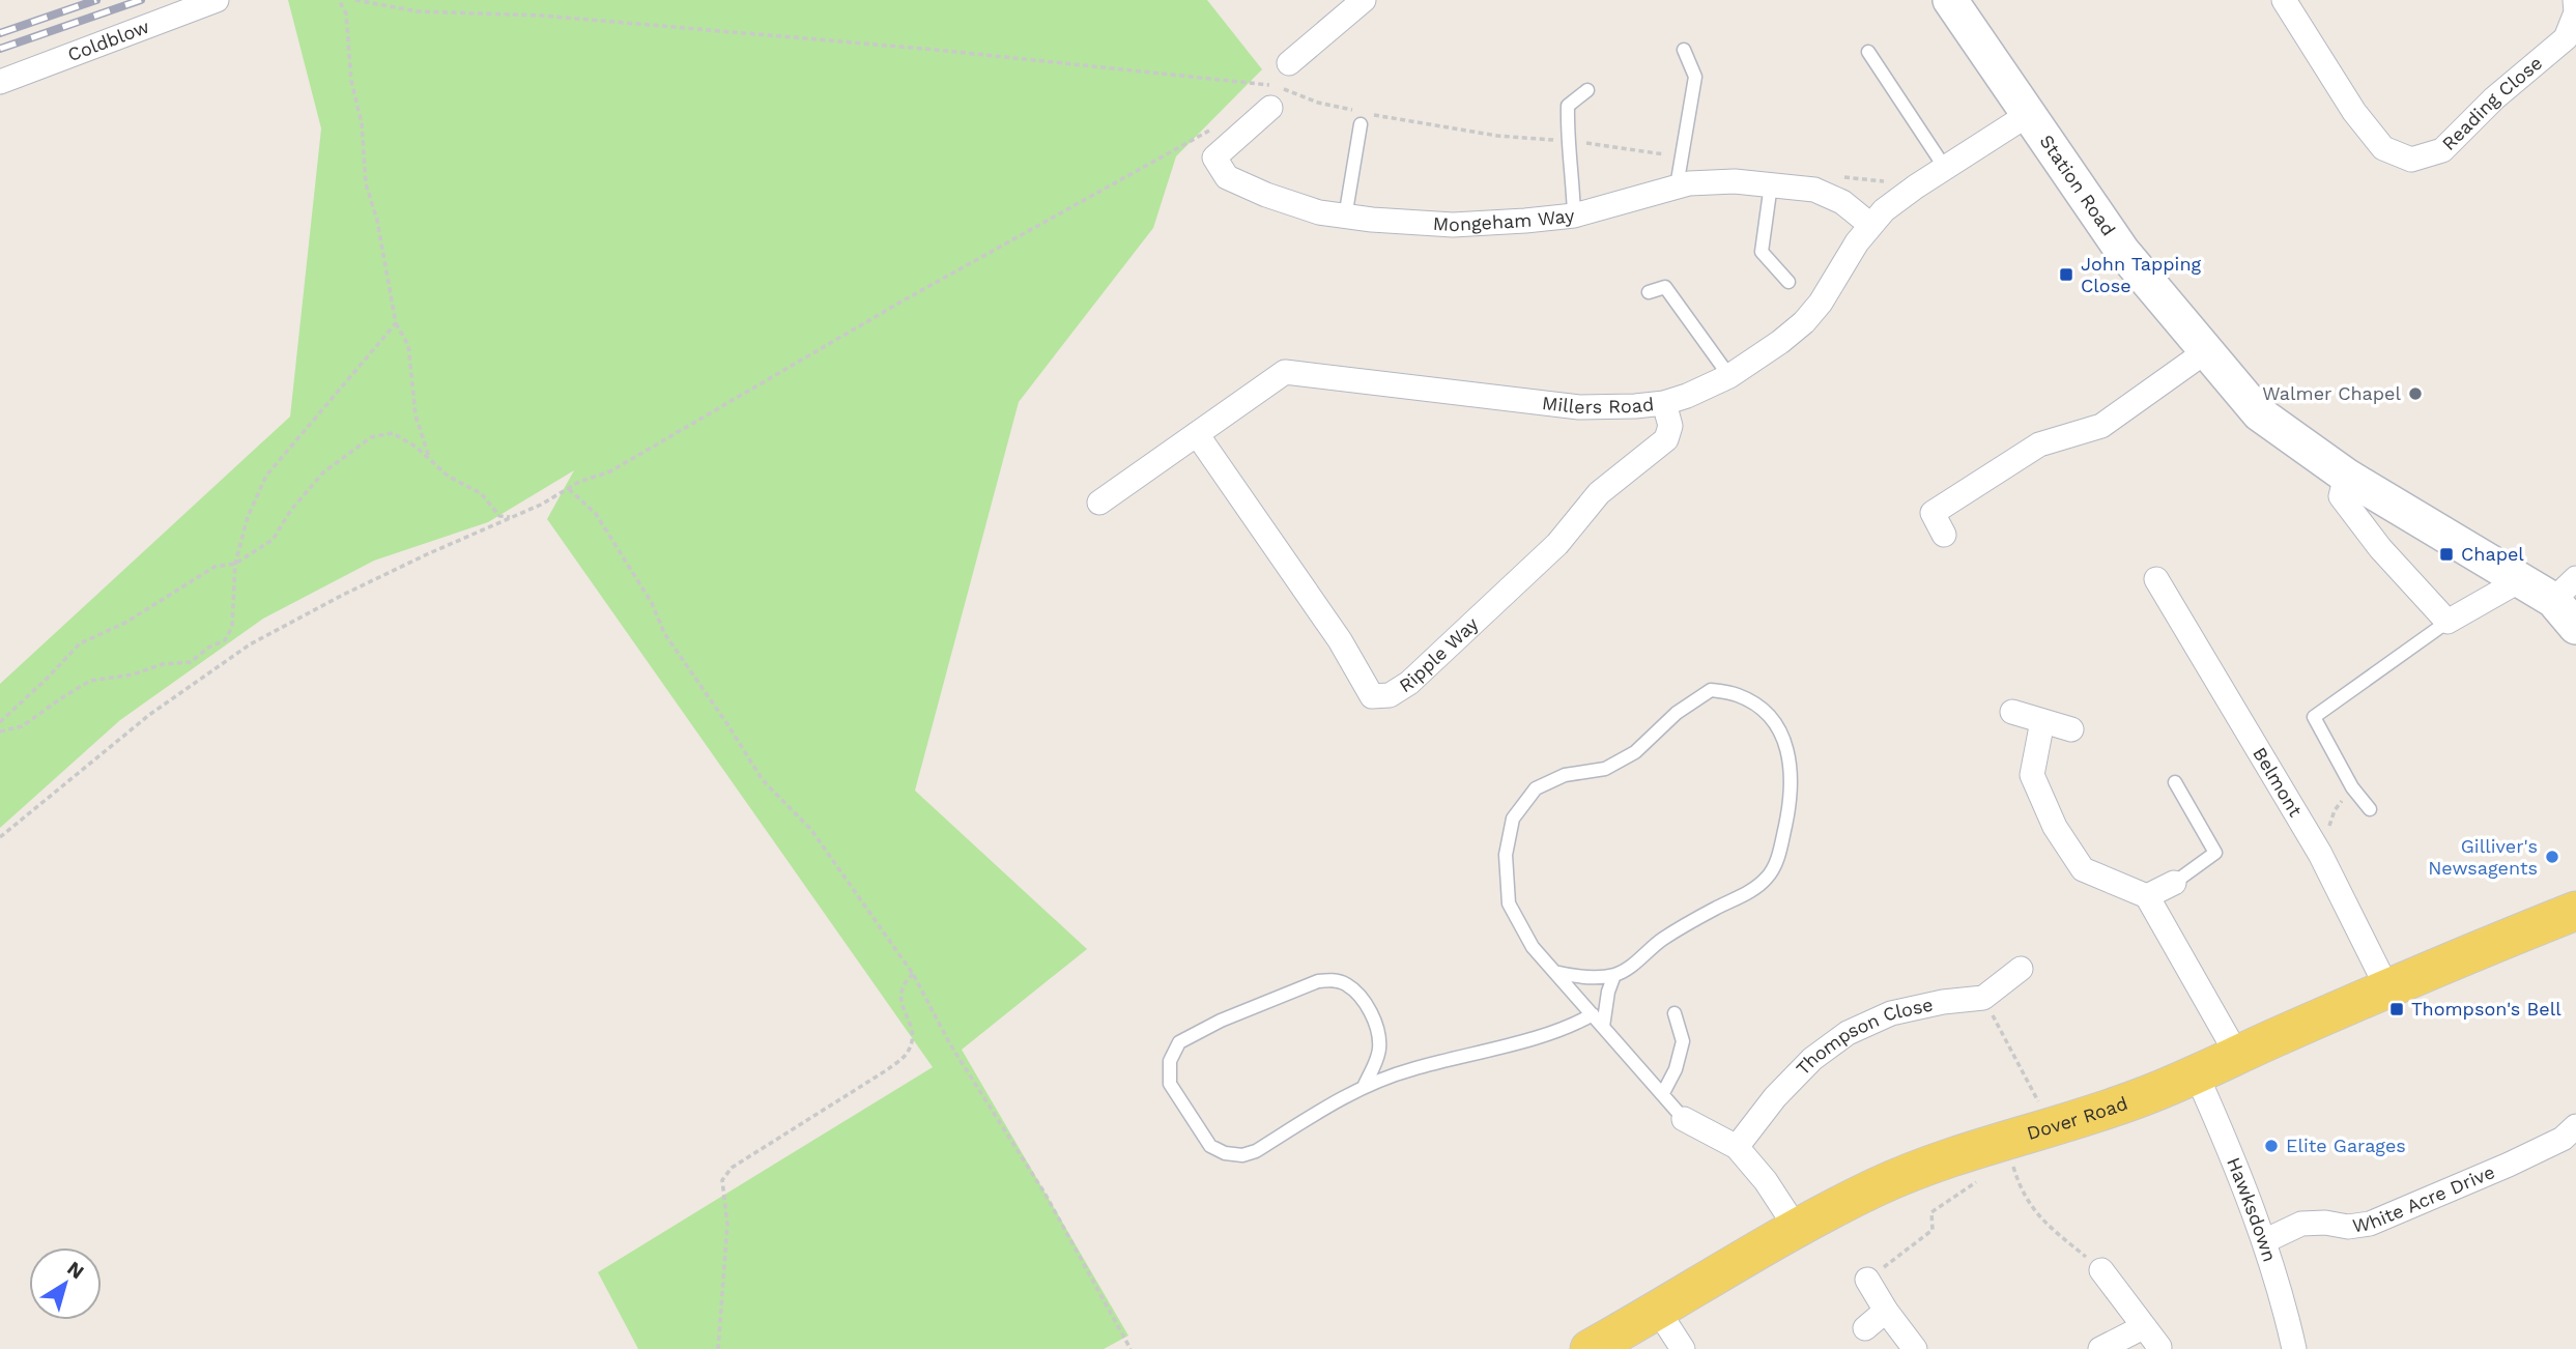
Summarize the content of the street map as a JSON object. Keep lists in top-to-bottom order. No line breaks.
{"streets":{"main road":["Dover Road"],"street":["Coldblow","Reading Close","Station Road","Mongeham Way","Millers Road","Ripple Way","Belmont","Thompson Close","White Acre Drive","Hawksdown"]},"crossings":[["Station Road","Millers Road"],["Mongeham Way","Millers Road"],["Millers Road","Ripple Way"],["Belmont","Dover Road"],["Dover Road","Hawksdown"],["White Acre Drive","Hawksdown"]],"places":{"transit":["John Tapping Close","Chapel","Thompson's Bell"],"other":["Walmer Chapel","Gilliver's Newsagents","Elite Garages"]},"north":"top right"}
